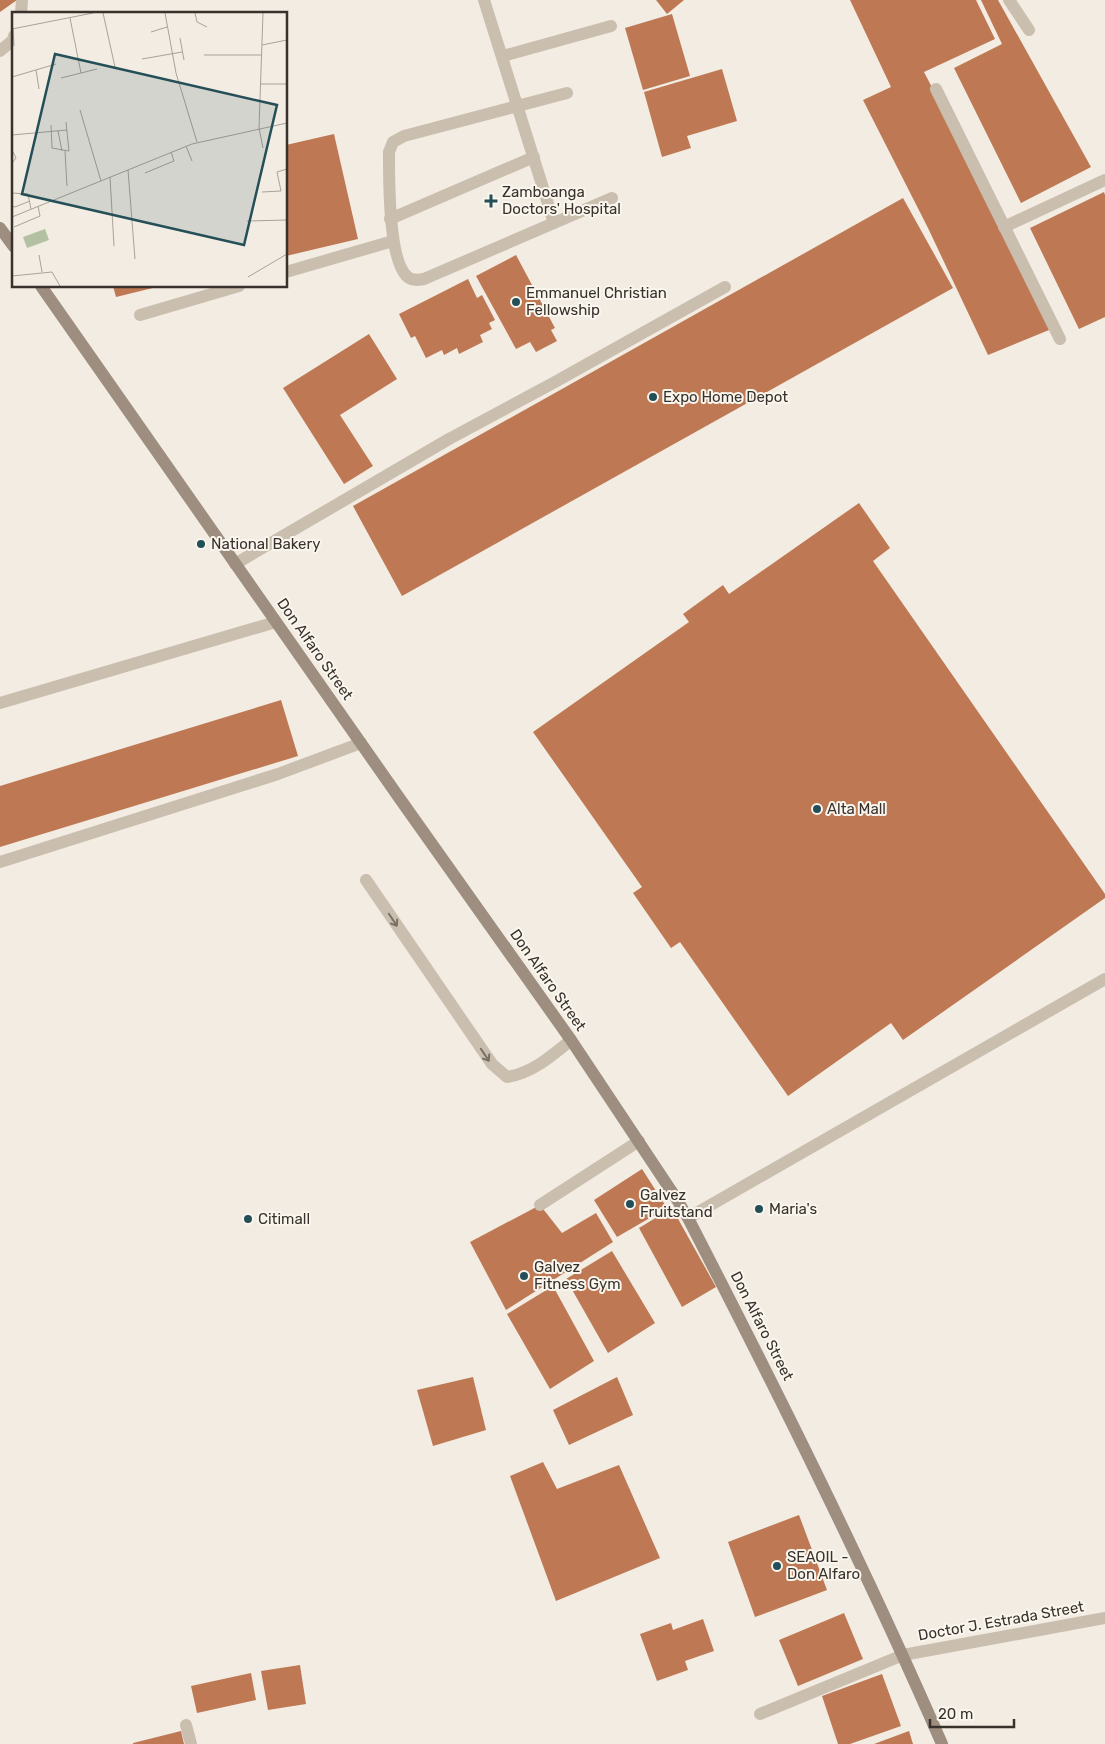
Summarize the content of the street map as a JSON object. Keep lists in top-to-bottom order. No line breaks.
{"streets":{"main road":["Don Alfaro Street"],"street":["Doctor J. Estrada Street"]},"crossings":[["Don Alfaro Street","Doctor J. Estrada Street"]],"places":{"health":["Zamboanga Doctors' Hospital"],"other":["Emmanuel Christian Fellowship","Expo Home Depot","National Bakery","Alta Mall","Galvez Fruitstand","Maria's","Citimall","Galvez Fitness Gym","SEAOIL - Don Alfaro"]},"scale_bar":"20 m"}
